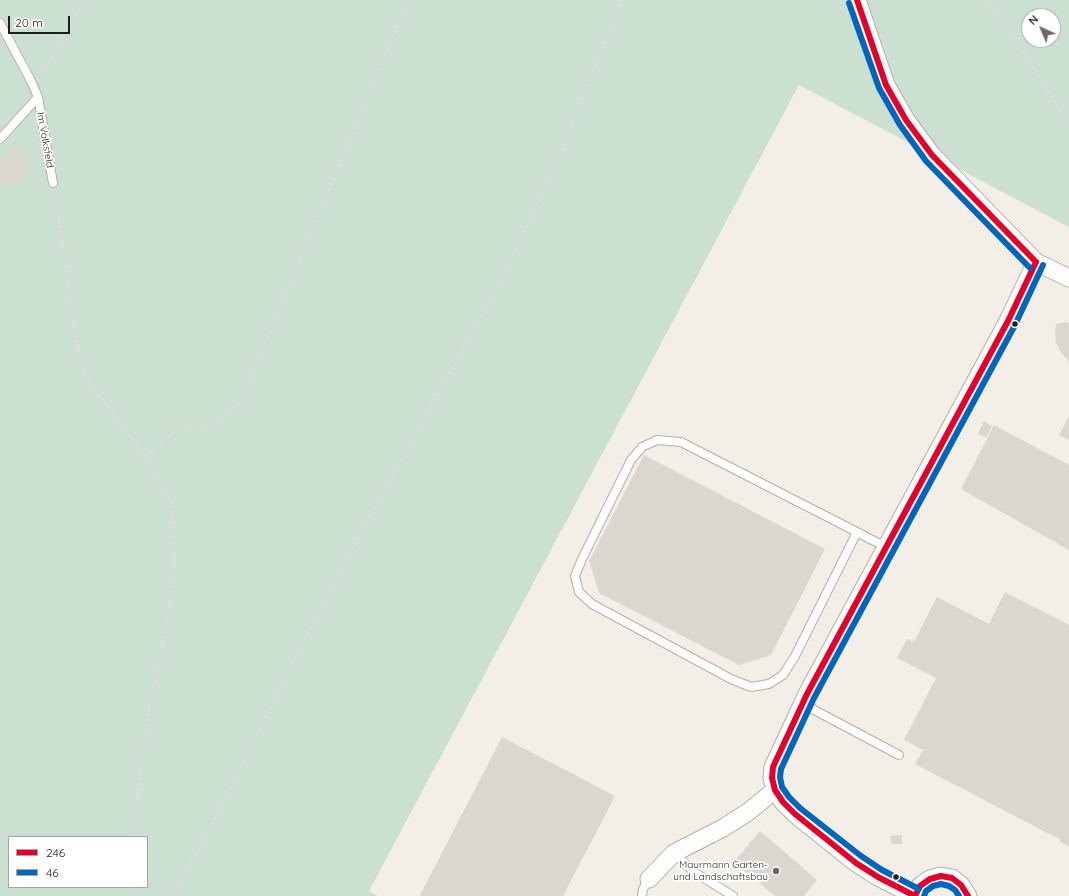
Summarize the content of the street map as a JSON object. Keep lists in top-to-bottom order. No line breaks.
{"streets":{"lane":["Im Volksfeld"]},"places":["Maurmann Garten- und Landschaftsbau"],"lines":["transit line 246","transit line 46"],"legend":["246","46"],"scale_bar":"20 m","north":"top left"}
